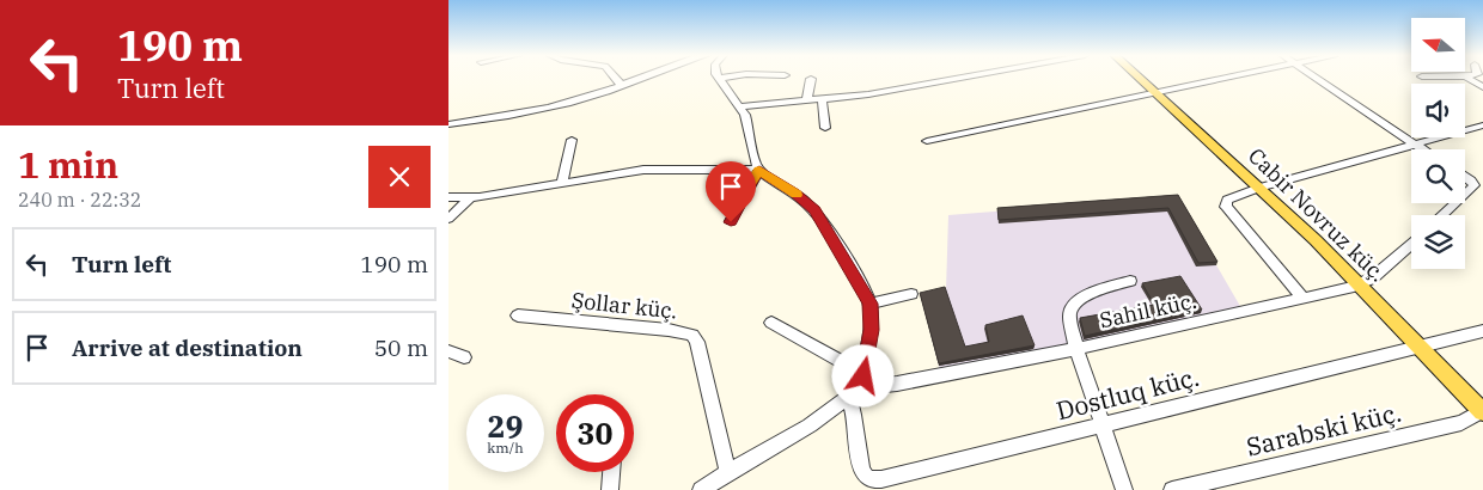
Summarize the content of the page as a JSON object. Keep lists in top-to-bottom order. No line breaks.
{"streets":{"main road":["Cabir Novruz küç."],"street":["Şollar küç.","Sahil küç.","Dostluq küç.","Sarabski küç."]},"crossings":[["Cabir Novruz küç.","Sahil küç."],["Cabir Novruz küç.","Dostluq küç."],["Cabir Novruz küç.","Sarabski küç."]],"north":"left","page":{"turn":["190 m","Turn left"],"heading":["1 min","240 m · 22:32"],"list":[{"name":"Turn left","value":"190 m"},{"name":"Arrive at destination","value":"50 m"}],"speed":"29 km/h","limit":"30"}}
